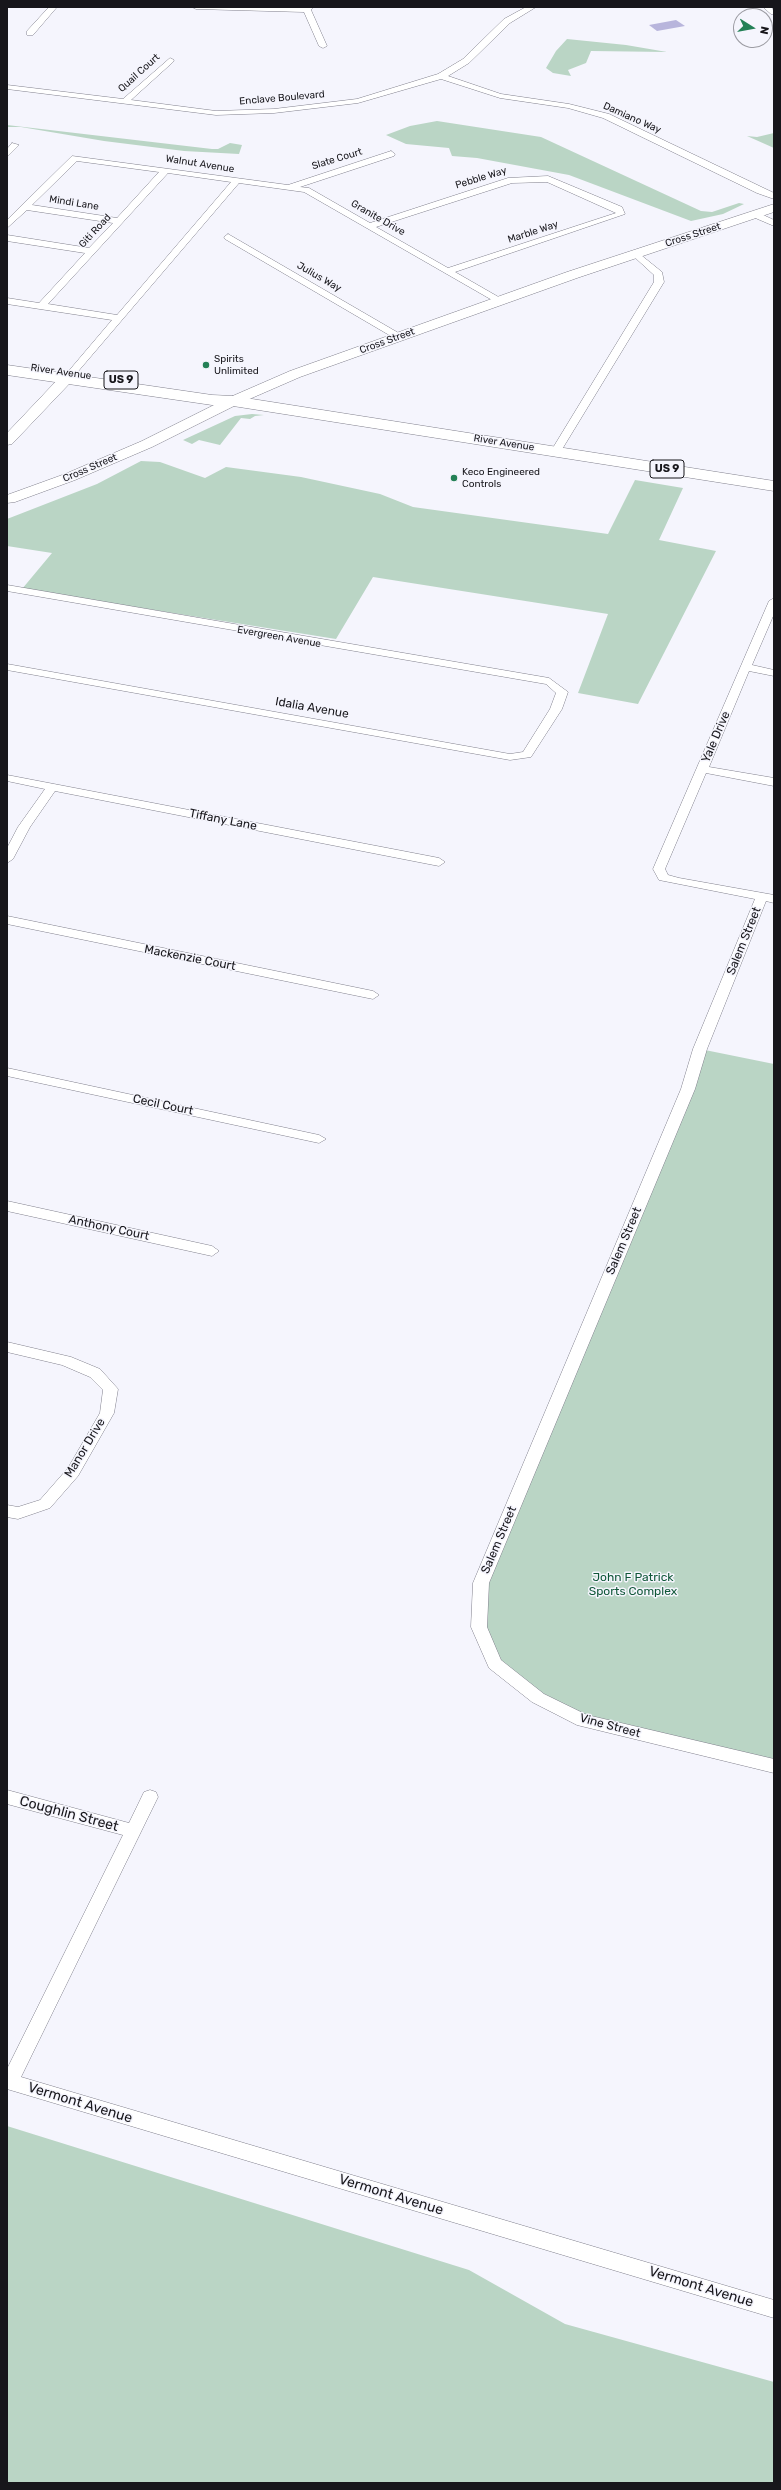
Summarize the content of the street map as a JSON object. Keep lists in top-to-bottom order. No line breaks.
{"streets":{"highway":["River Avenue","US 9"],"main road":["Cross Street"],"street":["Quail Court","Enclave Boulevard","Damiano Way","Slate Court","Walnut Avenue","Pebble Way","Mindi Lane","Granite Drive","Giti Road","Marble Way","Julius Way","Evergreen Avenue","Idalia Avenue","Yale Drive","Tiffany Lane","Salem Street","Mackenzie Court","Cecil Court","Anthony Court","Manor Drive","Vine Street","Coughlin Street","Vermont Avenue"]},"crossings":[["Quail Court","Enclave Boulevard"],["Enclave Boulevard","Damiano Way"],["Slate Court","Granite Drive"],["Walnut Avenue","Mindi Lane"],["Walnut Avenue","Granite Drive"],["Walnut Avenue","Giti Road"],["Walnut Avenue","River Avenue"],["Pebble Way","Granite Drive"],["Pebble Way","Marble Way"],["Mindi Lane","Giti Road"],["Granite Drive","Marble Way"],["Granite Drive","Cross Street"],["Cross Street","Julius Way"],["Cross Street","River Avenue"],["Evergreen Avenue","Idalia Avenue"],["Yale Drive","Salem Street"],["Salem Street","Vine Street"]],"parks":["John F Patrick Sports Complex"],"places":["Spirits Unlimited","Keco Engineered Controls"],"north":"right"}
